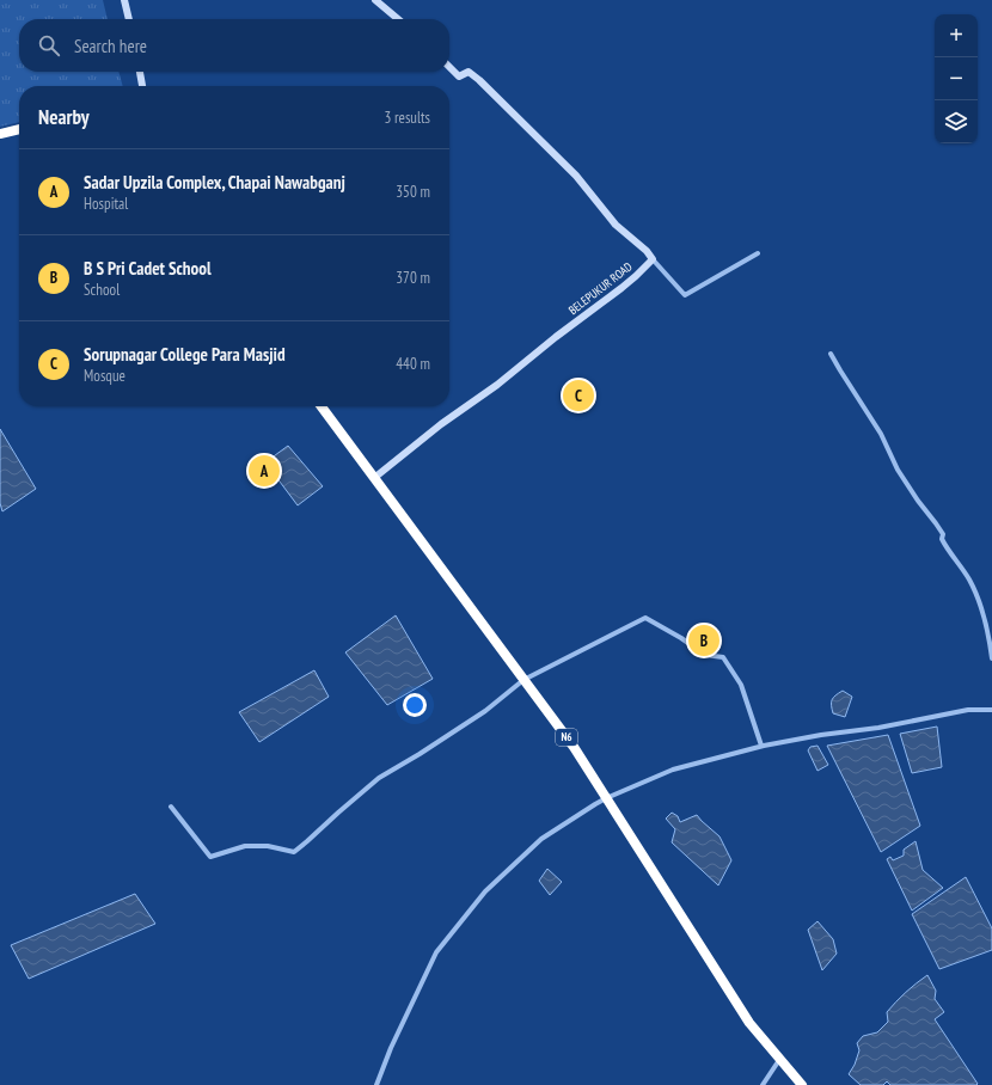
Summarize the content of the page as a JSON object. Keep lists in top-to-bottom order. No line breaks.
{"streets":{"highway":["N6"],"street":["BELEPUKUR ROAD"]},"crossings":[["BELEPUKUR ROAD","N6"]],"page":{"map_buttons":["+","−"],"search":"Search here","heading":["Nearby","3 results"],"list":[{"mark":"A","name":"Sadar Upzila Complex, Chapai Nawabganj","note":"Hospital","value":"350 m"},{"mark":"B","name":"B S Pri Cadet School","note":"School","value":"370 m"},{"mark":"C","name":"Sorupnagar College Para Masjid","note":"Mosque","value":"440 m"}],"pins":["C","A","B"]}}
